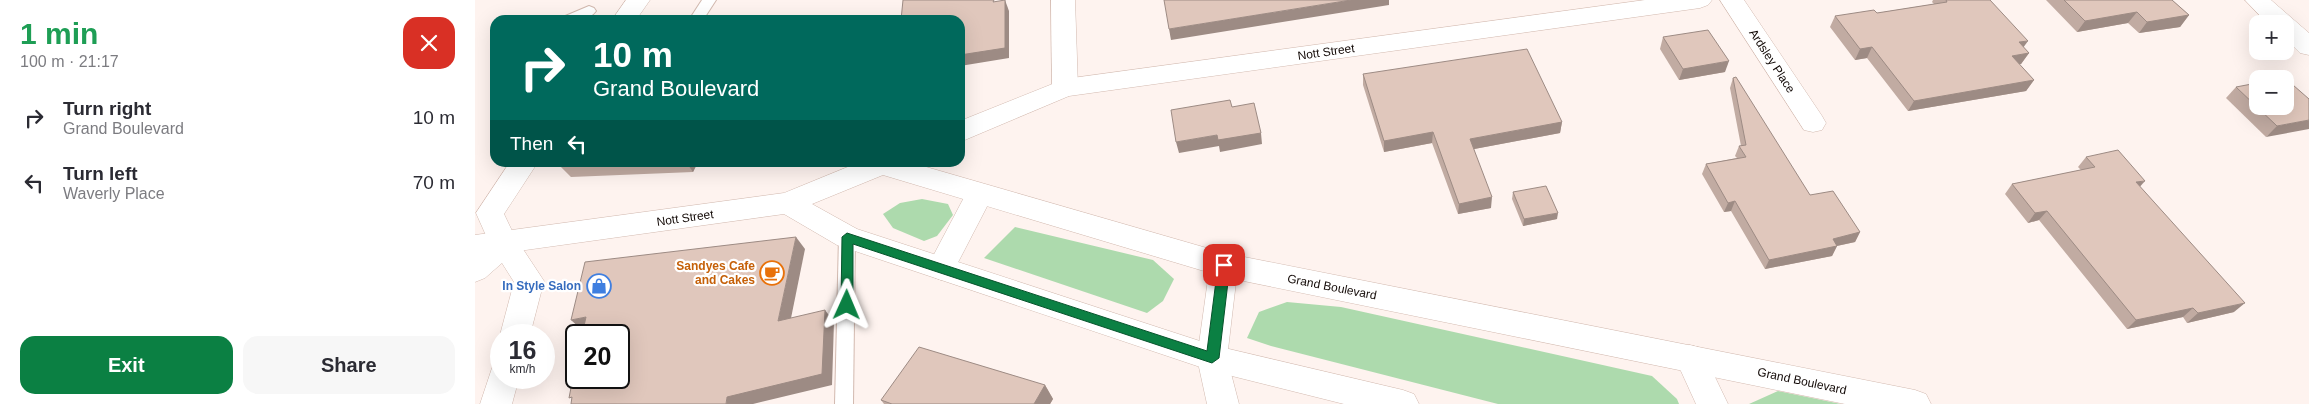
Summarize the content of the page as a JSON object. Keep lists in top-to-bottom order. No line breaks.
{"streets":{"street":["Nott Street","Ardsley Place","Grand Boulevard"]},"places":{"cafe":["Sandyes Cafe and Cakes"],"shop":["In Style Salon"]},"page":{"heading":["1 min","100 m · 21:17"],"map_buttons":["+","−"],"turn":["10 m","Grand Boulevard"],"list":[{"name":"Turn right","note":"Grand Boulevard","value":"10 m"},{"name":"Turn left","note":"Waverly Place","value":"70 m"}],"then":"Then","speed":"16 km/h","limit":"20","buttons":["Exit","Share"]}}
